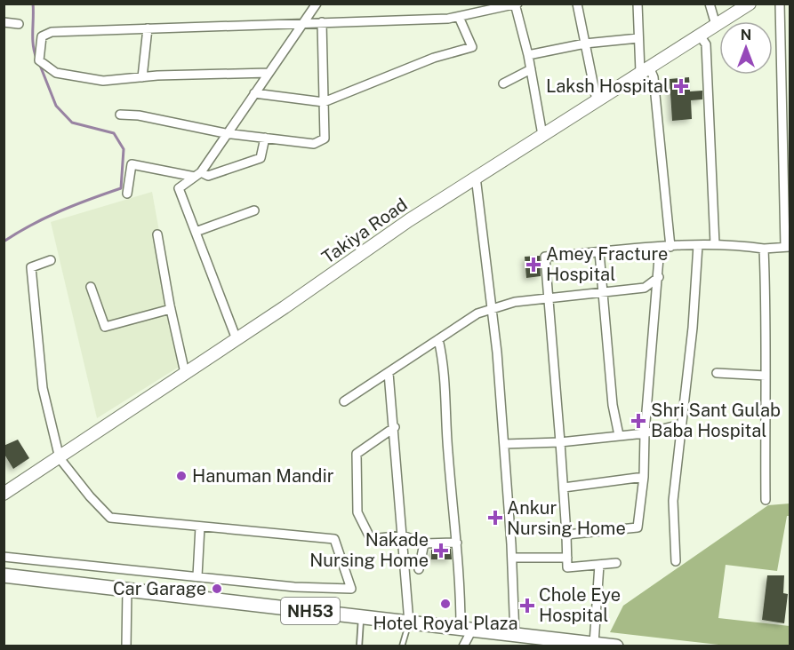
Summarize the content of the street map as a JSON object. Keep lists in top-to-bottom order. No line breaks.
{"streets":{"highway":["NH53"],"main road":["Takiya Road"]},"places":{"health":["Laksh Hospital","Amey Fracture Hospital","Shri Sant Gulab Baba Hospital","Ankur Nursing Home","Nakade Nursing Home","Chole Eye Hospital"],"other":["Hanuman Mandir","Car Garage","Hotel Royal Plaza"]},"north":"top"}
